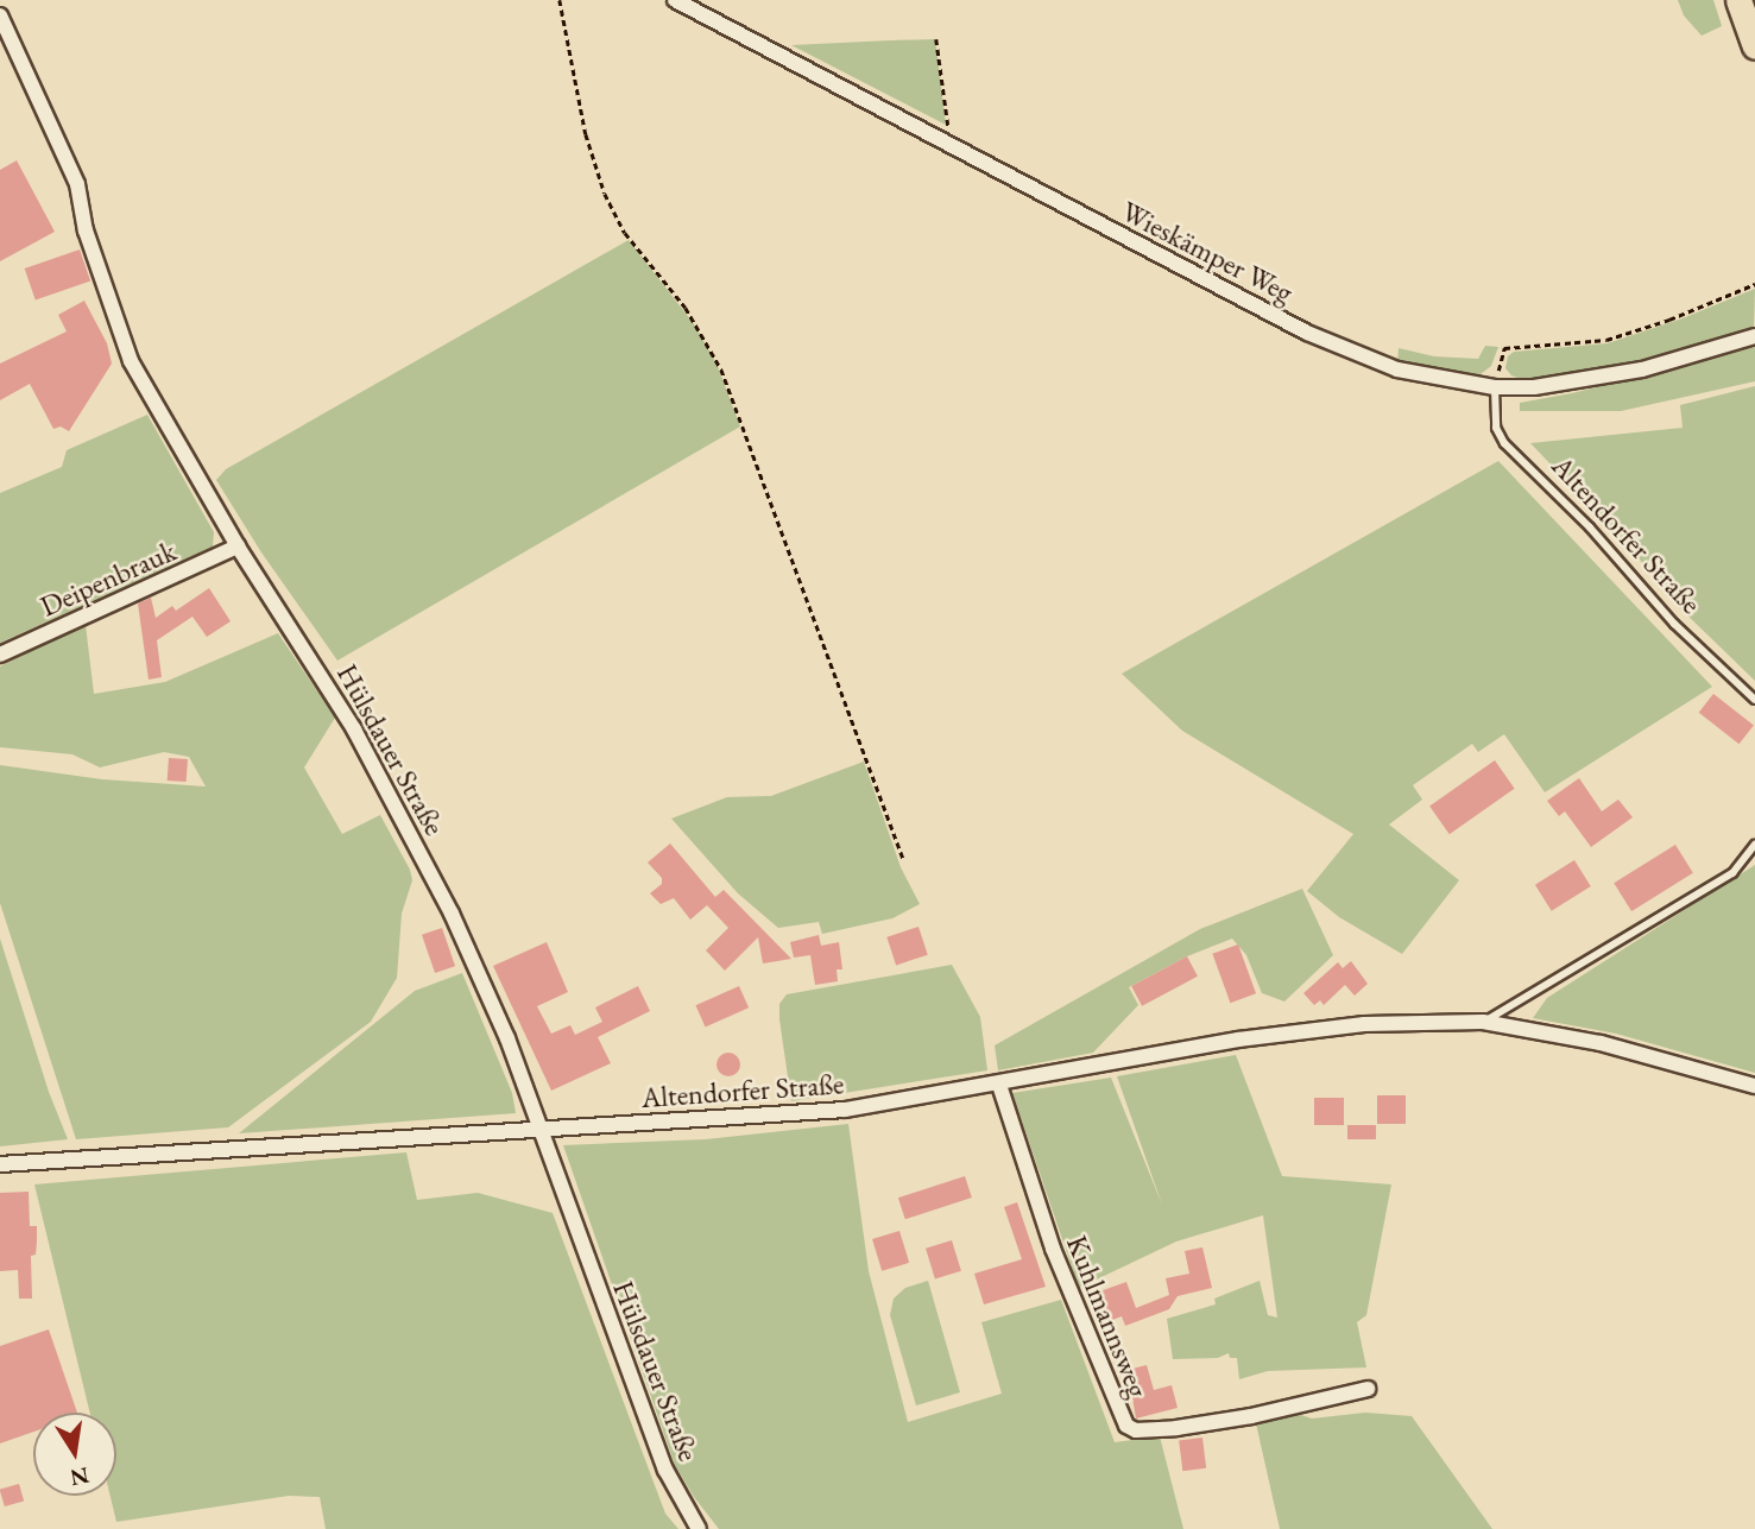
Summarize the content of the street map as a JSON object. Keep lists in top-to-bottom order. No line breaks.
{"streets":{"street":["Wieskämper Weg","Altendorfer Straße","Deipenbrauk","Hülsdauer Straße","Kuhlmannsweg"]},"crossings":[["Wieskämper Weg","Altendorfer Straße"],["Altendorfer Straße","Hülsdauer Straße"],["Altendorfer Straße","Kuhlmannsweg"],["Deipenbrauk","Hülsdauer Straße"]],"north":"bottom"}
